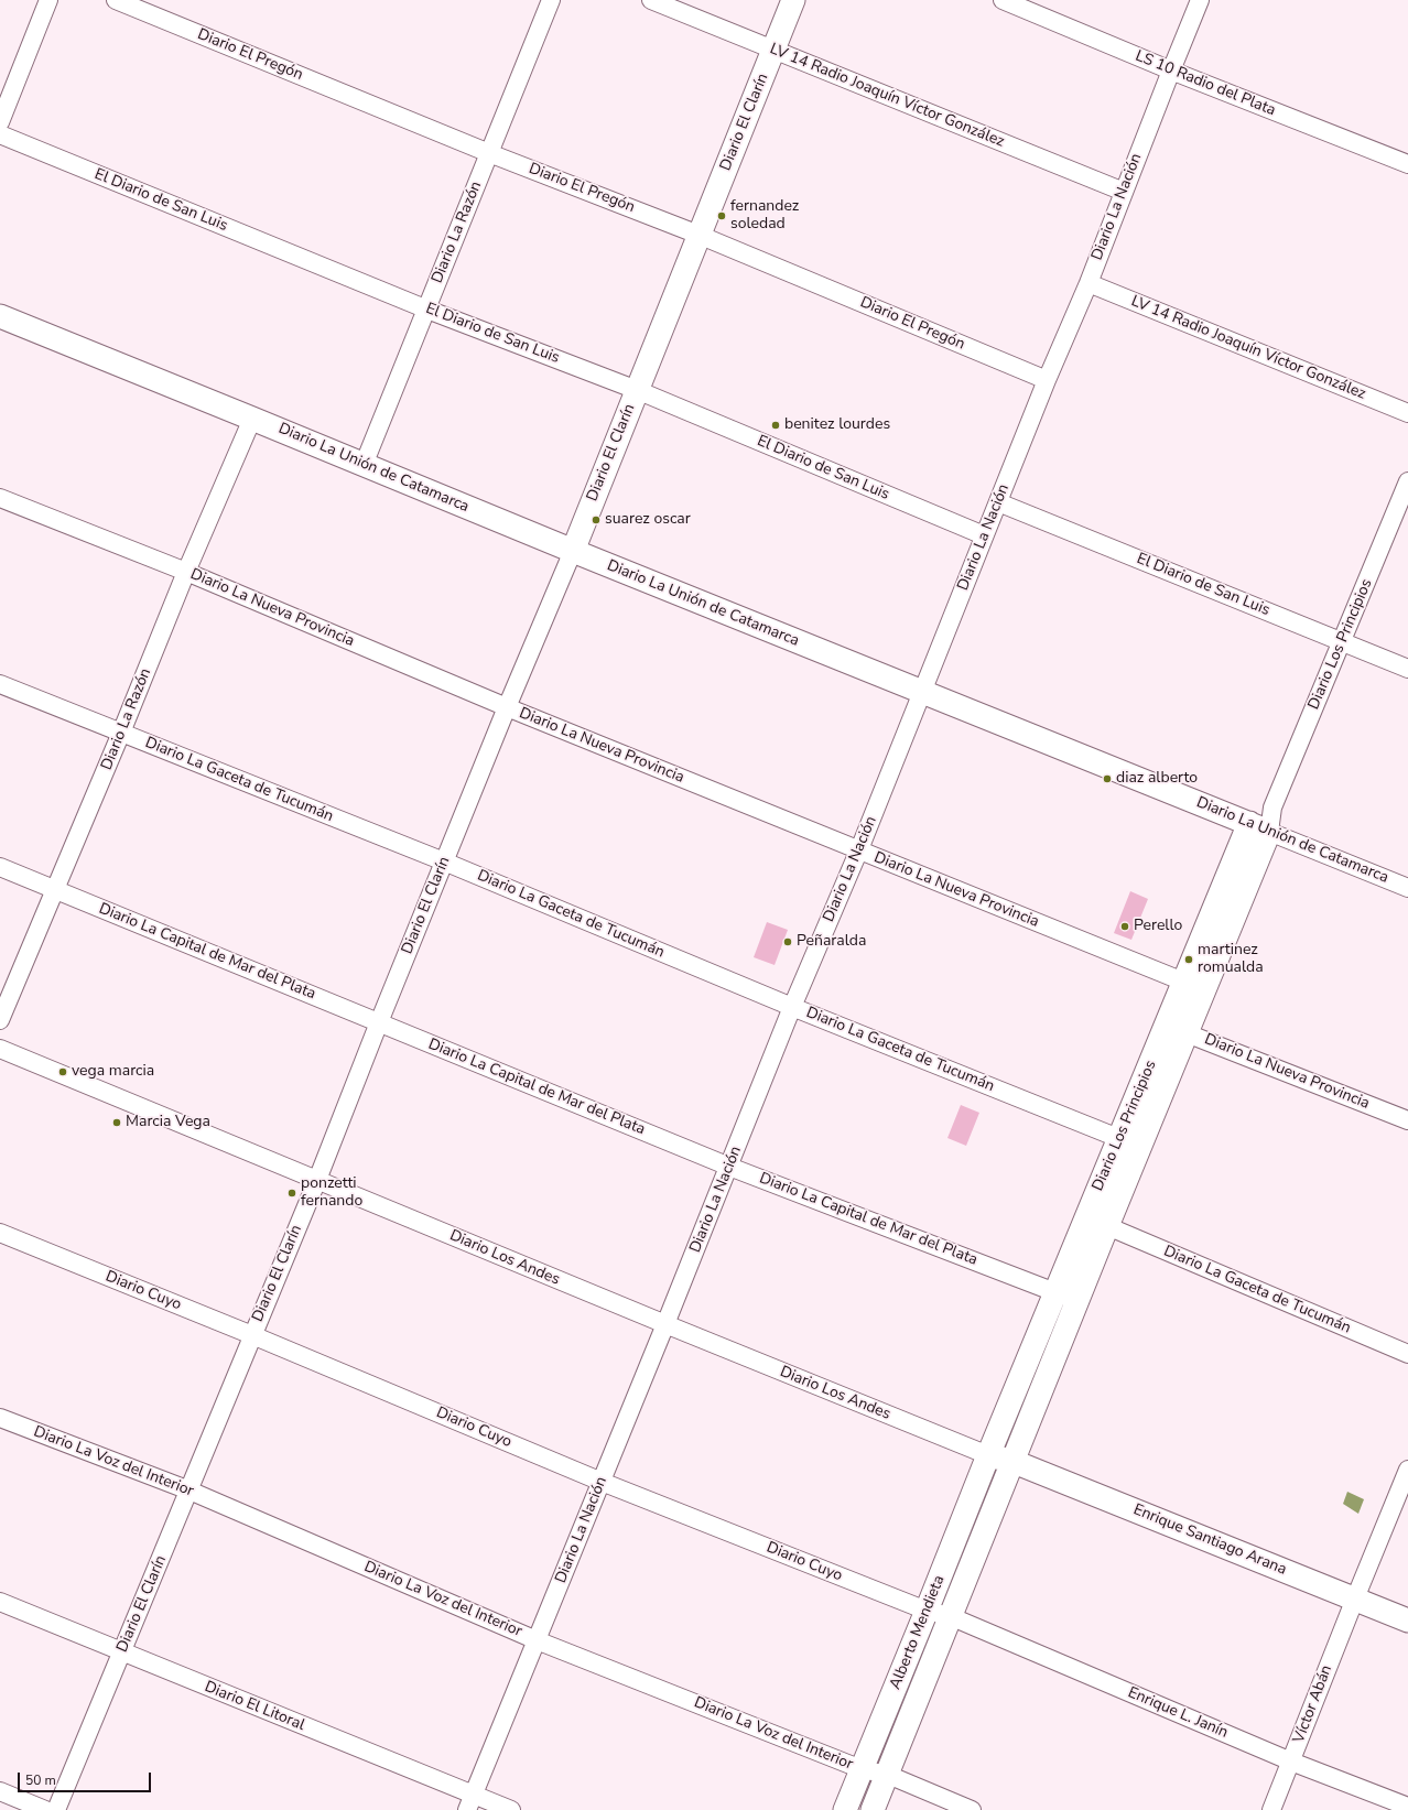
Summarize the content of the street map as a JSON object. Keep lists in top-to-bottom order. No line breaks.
{"streets":{"street":["Diario El Pregón","LS 10 Radio del Plata","LV 14 Radio Joaquín Víctor González","Diario El Clarín","El Diario de San Luis","Diario La Nación","Diario La Razón","Diario La Unión de Catamarca","Diario La Nueva Provincia","Diario Los Principios","Diario La Gaceta de Tucumán","Diario La Capital de Mar del Plata","Diario Los Andes","Diario Cuyo","Diario La Voz del Interior","Enrique Santiago Arana","Alberto Mendieta","Víctor Abán","Diario El Litoral","Enrique L. Janín"]},"crossings":[["Diario El Pregón","Diario El Clarín"],["Diario El Pregón","Diario La Nación"],["Diario El Pregón","Diario La Razón"],["LS 10 Radio del Plata","Diario La Nación"],["LV 14 Radio Joaquín Víctor González","Diario El Clarín"],["LV 14 Radio Joaquín Víctor González","Diario La Nación"],["Diario El Clarín","El Diario de San Luis"],["Diario El Clarín","Diario La Unión de Catamarca"],["Diario El Clarín","Diario La Nueva Provincia"],["Diario El Clarín","Diario La Gaceta de Tucumán"],["Diario El Clarín","Diario La Capital de Mar del Plata"],["Diario El Clarín","Diario Los Andes"],["Diario El Clarín","Diario Cuyo"],["Diario El Clarín","Diario La Voz del Interior"],["Diario El Clarín","Diario El Litoral"],["El Diario de San Luis","Diario La Nación"],["El Diario de San Luis","Diario La Razón"],["El Diario de San Luis","Diario Los Principios"],["Diario La Nación","Diario La Unión de Catamarca"],["Diario La Nación","Diario La Nueva Provincia"],["Diario La Nación","Diario La Gaceta de Tucumán"],["Diario La Nación","Diario La Capital de Mar del Plata"],["Diario La Nación","Diario Los Andes"],["Diario La Nación","Diario Cuyo"],["Diario La Nación","Diario La Voz del Interior"],["Diario La Nación","Diario El Litoral"],["Diario La Razón","Diario La Unión de Catamarca"],["Diario La Razón","Diario La Nueva Provincia"],["Diario La Razón","Diario La Gaceta de Tucumán"],["Diario La Razón","Diario La Capital de Mar del Plata"],["Diario La Unión de Catamarca","Diario Los Principios"],["Diario La Nueva Provincia","Diario Los Principios"],["Diario Los Principios","Diario La Gaceta de Tucumán"],["Diario Los Principios","Diario La Capital de Mar del Plata"],["Diario Los Principios","Diario Los Andes"],["Diario Los Principios","Enrique Santiago Arana"],["Diario Los Principios","Alberto Mendieta"],["Diario Los Andes","Enrique Santiago Arana"],["Diario Los Andes","Alberto Mendieta"],["Diario Cuyo","Alberto Mendieta"],["Diario Cuyo","Enrique L. Janín"],["Diario La Voz del Interior","Alberto Mendieta"],["Enrique Santiago Arana","Alberto Mendieta"],["Enrique Santiago Arana","Víctor Abán"],["Alberto Mendieta","Enrique L. Janín"],["Víctor Abán","Enrique L. Janín"]],"places":["fernandez soledad","benitez lourdes","suarez oscar","diaz alberto","Perello","Peñaralda","martinez romualda","vega marcia","Marcia Vega","ponzetti fernando"],"scale_bar":"50 m"}
